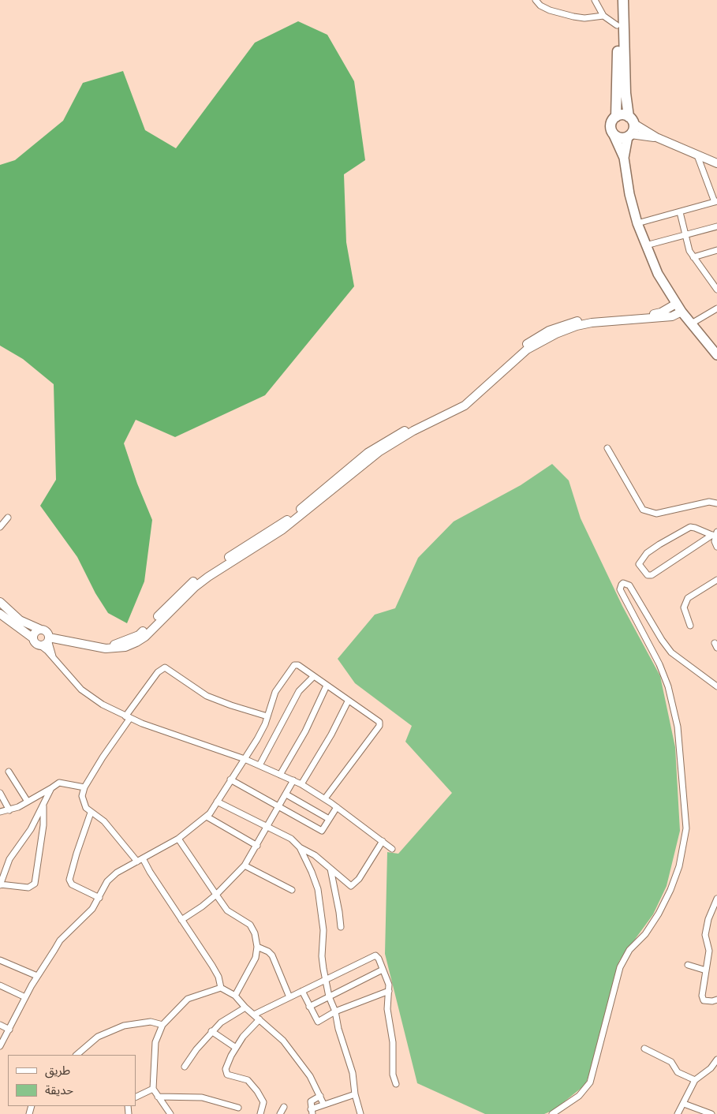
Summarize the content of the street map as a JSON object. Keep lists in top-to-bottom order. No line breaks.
{"legend":["طريق","حديقة"]}
